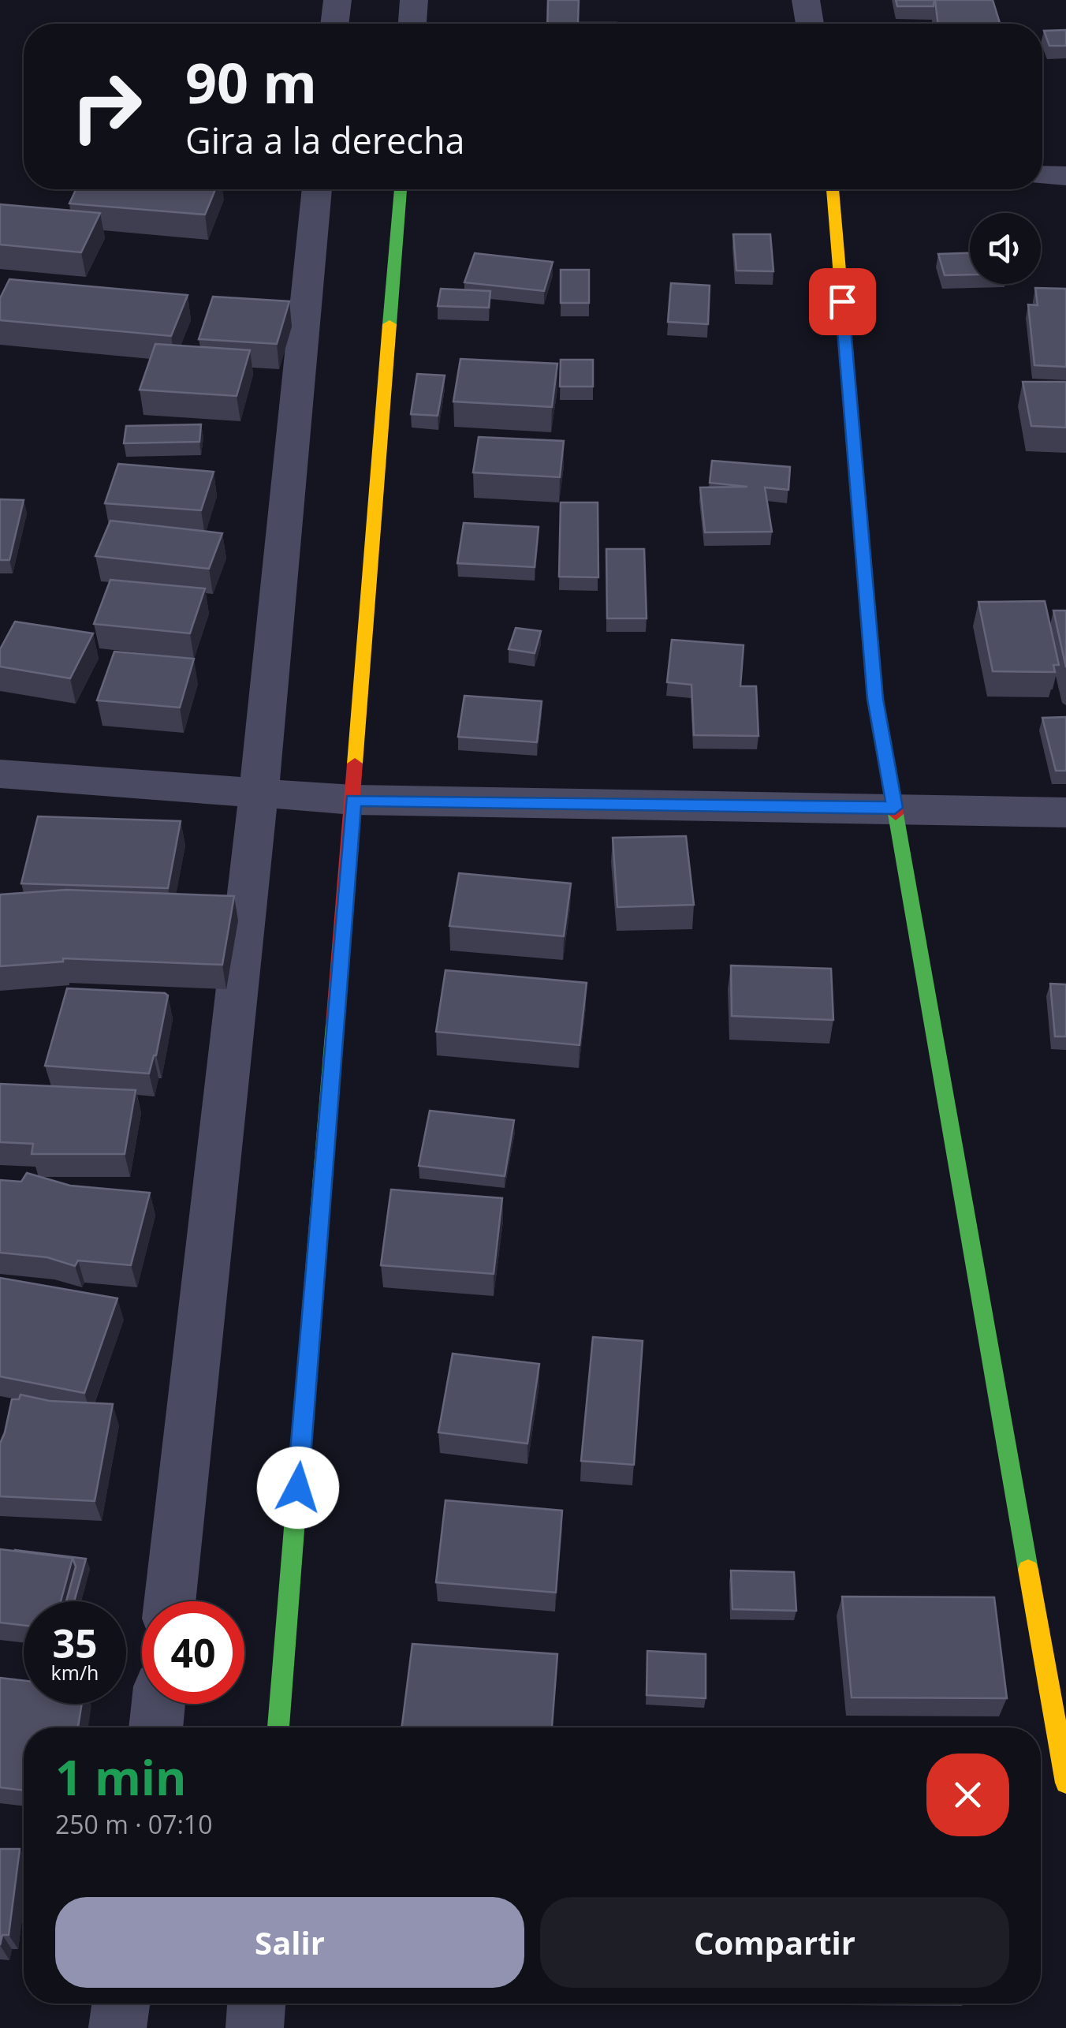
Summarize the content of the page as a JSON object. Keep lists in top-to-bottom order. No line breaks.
{"page":{"turn":["90 m","Gira a la derecha"],"speed":"35 km/h","limit":"40","heading":["1 min","250 m · 07:10"],"buttons":["Salir","Compartir"]}}
